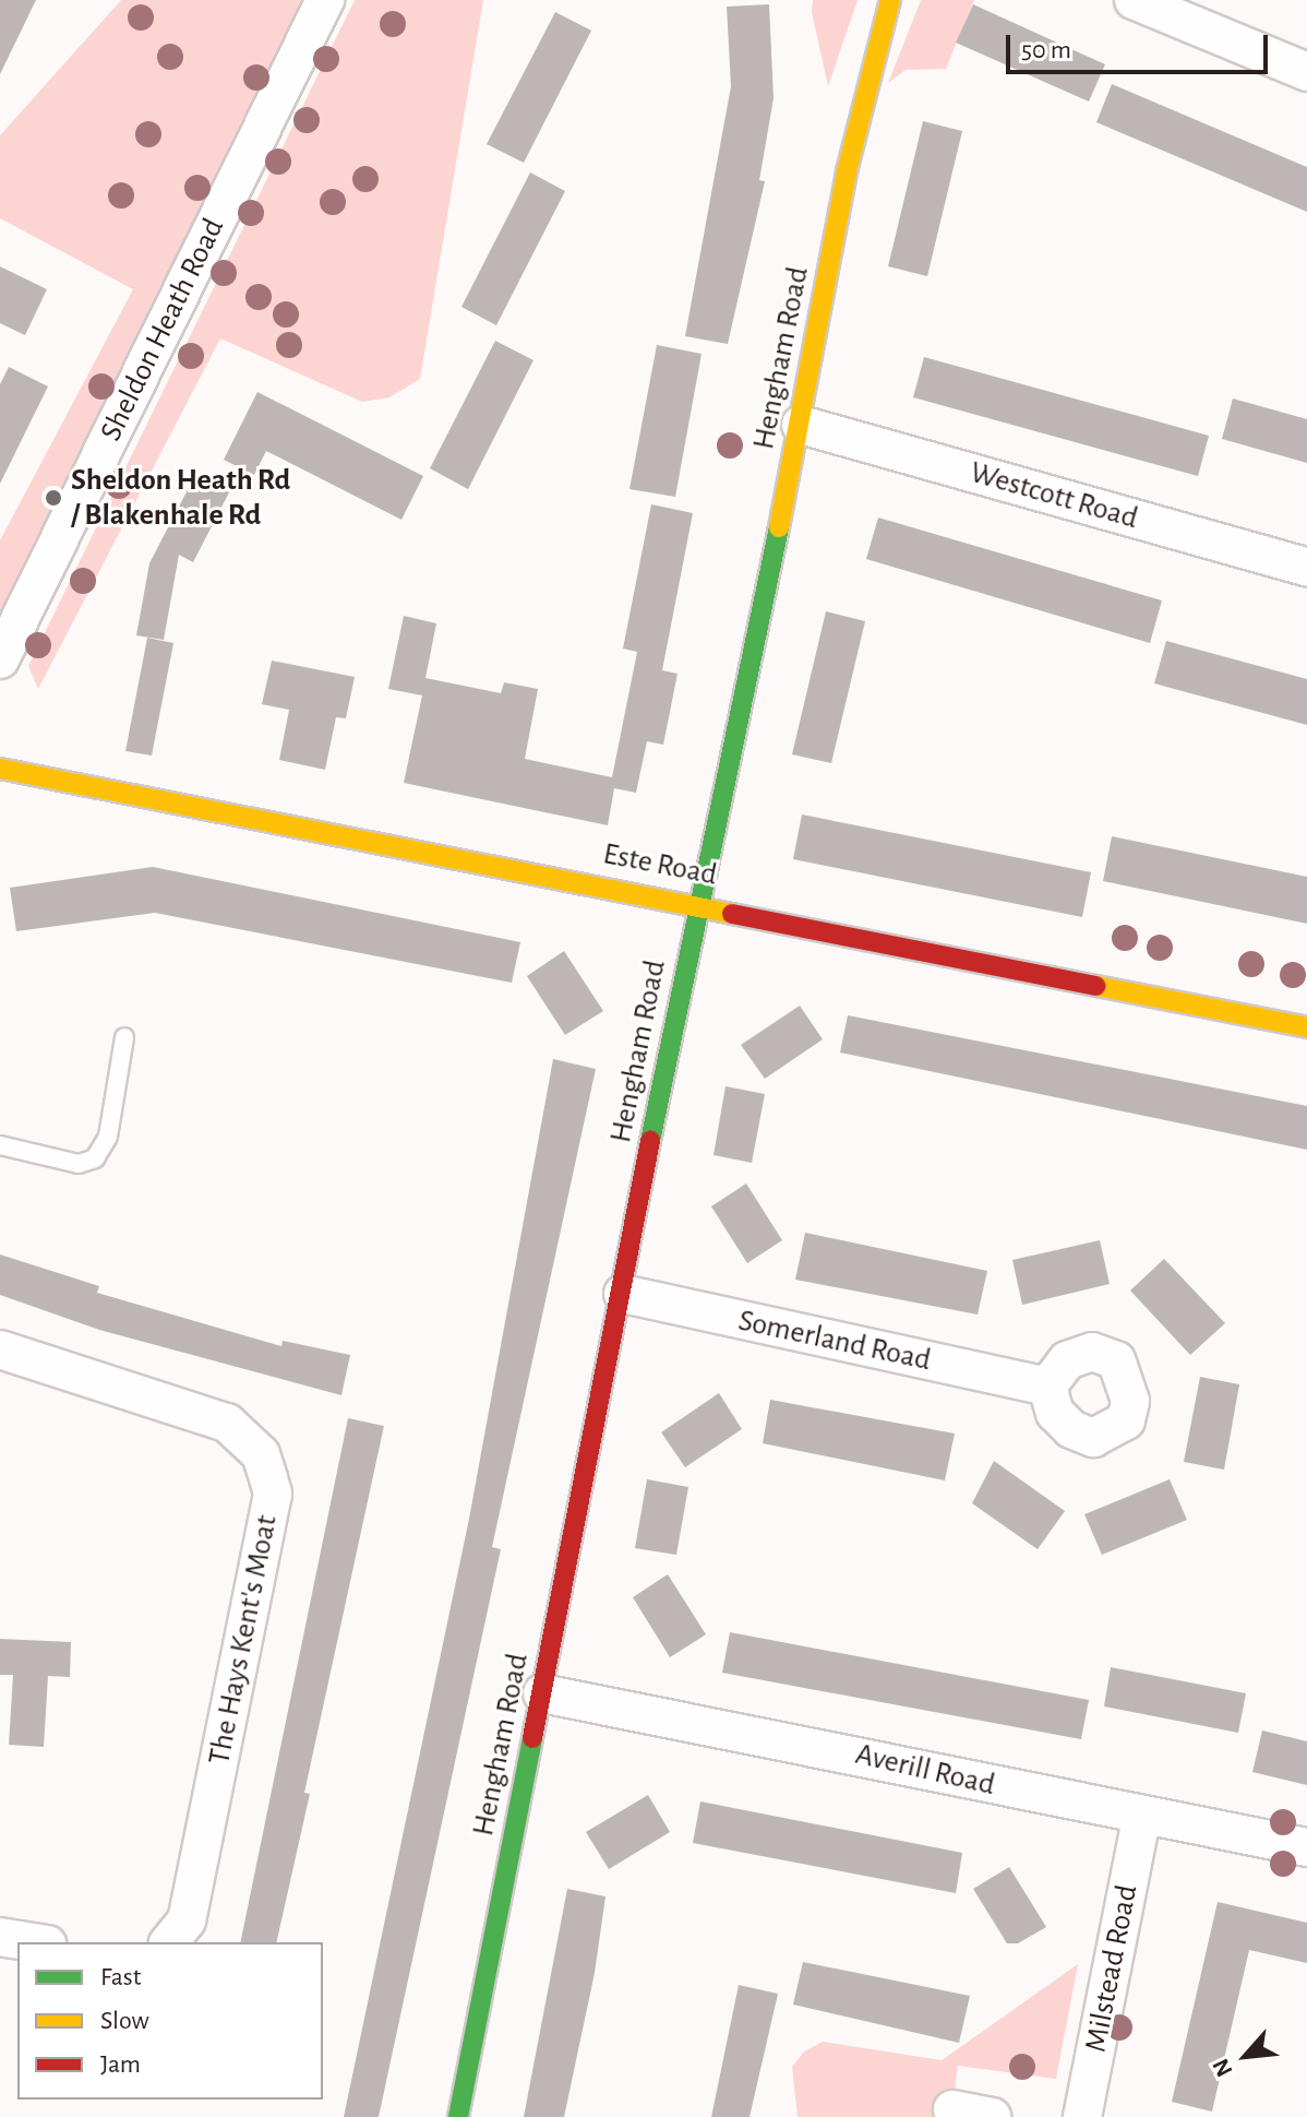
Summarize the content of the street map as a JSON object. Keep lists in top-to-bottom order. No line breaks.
{"streets":{"street":["Sheldon Heath Road","Hengham Road","Westcott Road","Este Road","Somerland Road","The Hays Kent's Moat","Averill Road","Milstead Road"]},"crossings":[["Hengham Road","Westcott Road"],["Hengham Road","Este Road"],["Hengham Road","Somerland Road"],["Hengham Road","Averill Road"],["Averill Road","Milstead Road"]],"places":["Sheldon Heath Rd / Blakenhale Rd"],"legend":["Fast","Slow","Jam"],"scale_bar":"50 m","north":"bottom left"}
